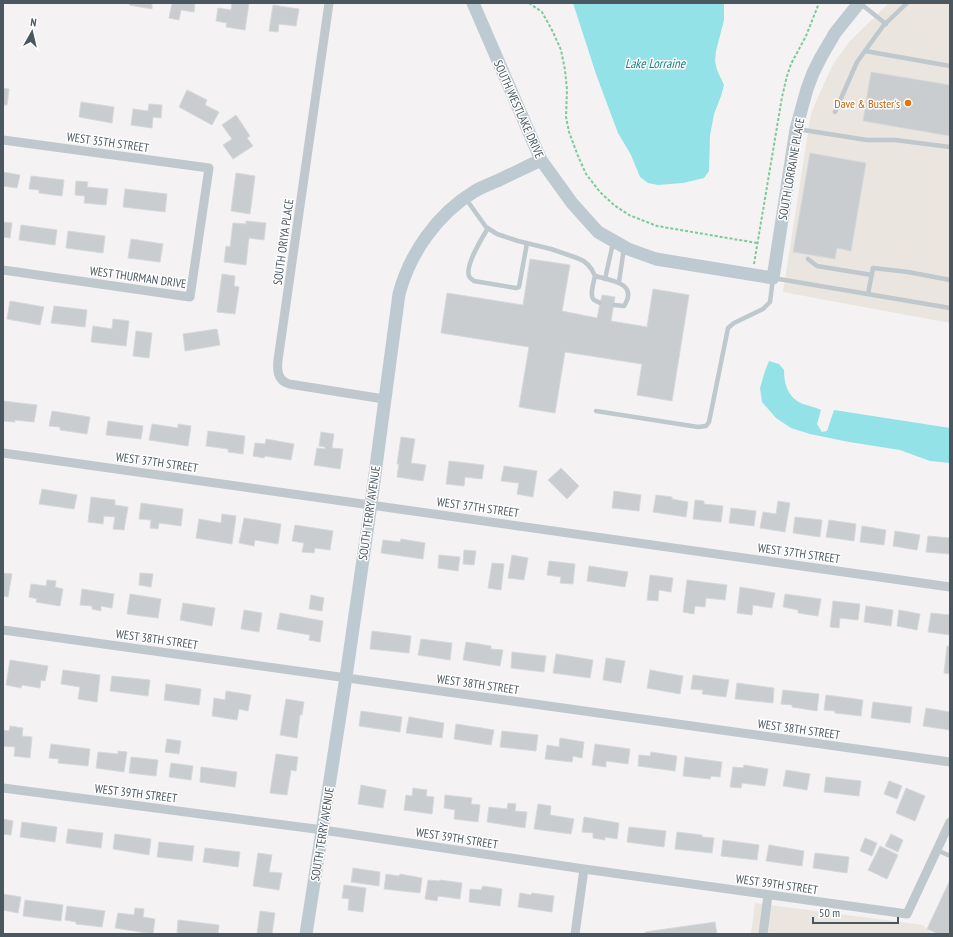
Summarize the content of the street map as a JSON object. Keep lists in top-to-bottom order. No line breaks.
{"streets":{"street":["SOUTH WESTLAKE DRIVE","WEST 35TH STREET","SOUTH LORRAINE PLACE","SOUTH ORIYA PLACE","WEST THURMAN DRIVE","WEST 37TH STREET","SOUTH TERRY AVENUE","WEST 38TH STREET","WEST 39TH STREET"]},"crossings":[["SOUTH WESTLAKE DRIVE","SOUTH LORRAINE PLACE"],["SOUTH WESTLAKE DRIVE","SOUTH TERRY AVENUE"],["WEST 35TH STREET","WEST THURMAN DRIVE"],["SOUTH ORIYA PLACE","SOUTH TERRY AVENUE"],["WEST 37TH STREET","SOUTH TERRY AVENUE"],["SOUTH TERRY AVENUE","WEST 38TH STREET"],["SOUTH TERRY AVENUE","WEST 39TH STREET"]],"water":["Lake Lorraine"],"places":["Dave & Buster's"],"scale_bar":"50 m","north":"top"}
